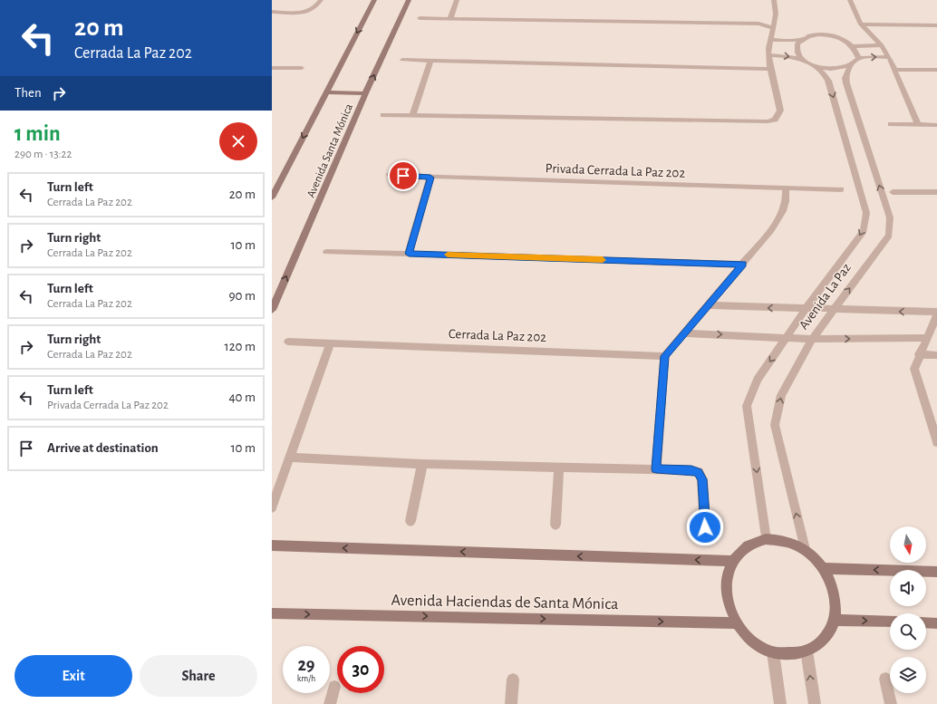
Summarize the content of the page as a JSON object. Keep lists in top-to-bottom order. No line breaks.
{"streets":{"street":["Avenida Santa Mónica","Privada Cerrada La Paz 202","Avenida La Paz","Cerrada La Paz 202","Avenida Haciendas de Santa Mónica"]},"crossings":[["Avenida La Paz","Avenida Haciendas de Santa Mónica"]],"north":"bottom","page":{"turn":["20 m","Cerrada La Paz 202"],"then":"Then","heading":["1 min","290 m · 13:22"],"list":[{"name":"Turn left","note":"Cerrada La Paz 202","value":"20 m"},{"name":"Turn right","note":"Cerrada La Paz 202","value":"10 m"},{"name":"Turn left","note":"Cerrada La Paz 202","value":"90 m"},{"name":"Turn right","note":"Cerrada La Paz 202","value":"120 m"},{"name":"Turn left","note":"Privada Cerrada La Paz 202","value":"40 m"},{"name":"Arrive at destination","value":"10 m"}],"speed":"29 km/h","limit":"30","buttons":["Exit","Share"]}}
